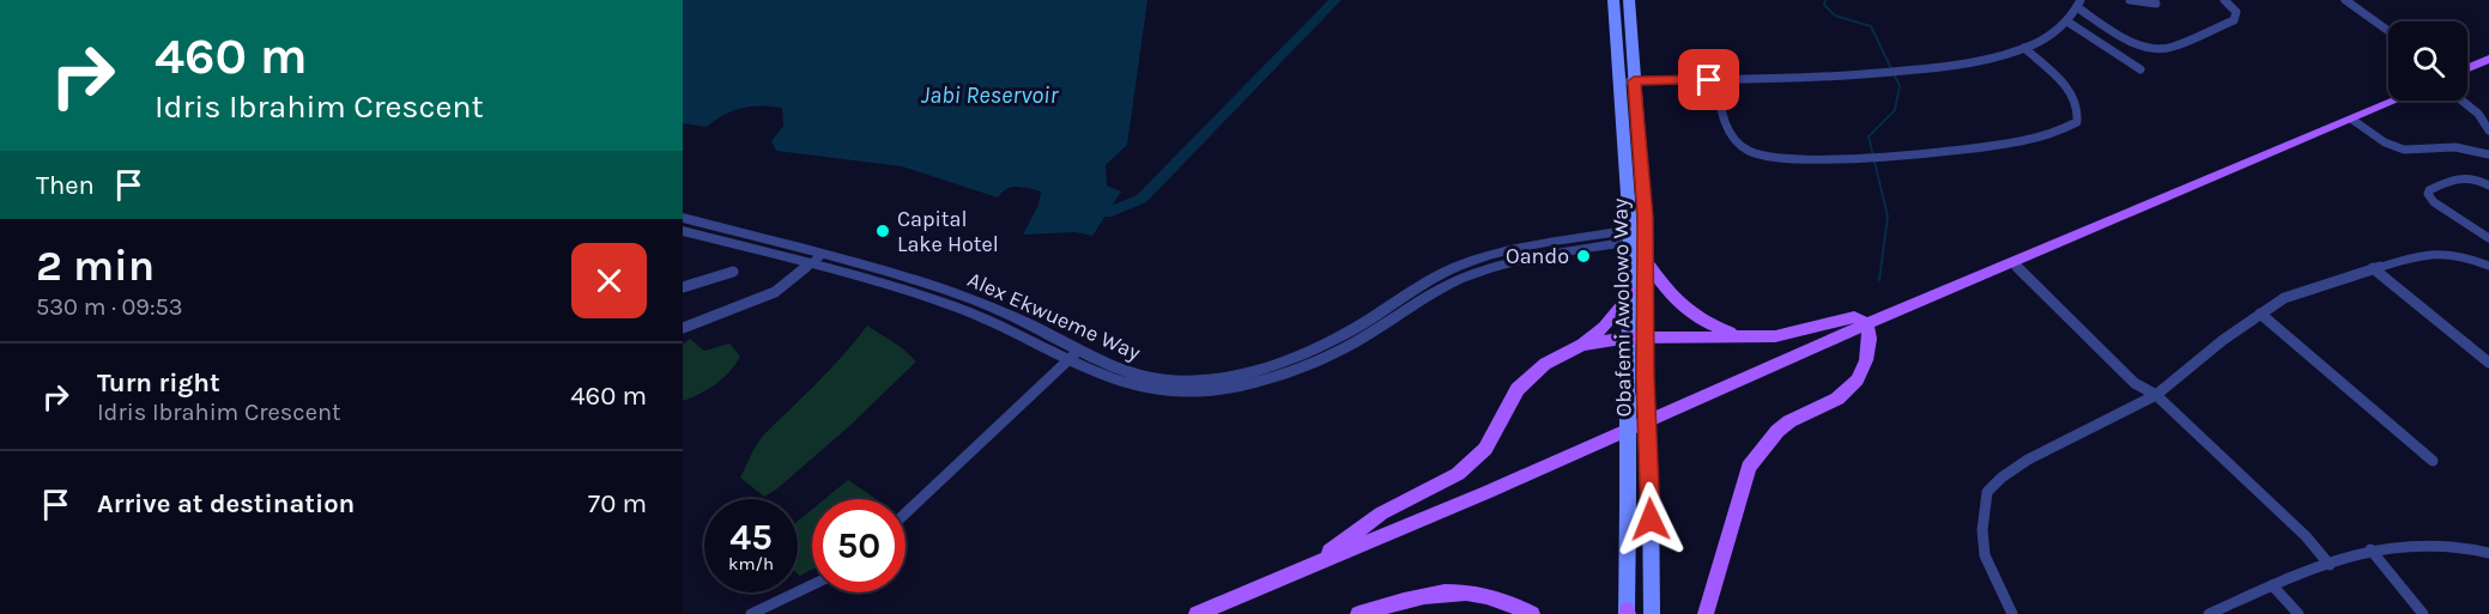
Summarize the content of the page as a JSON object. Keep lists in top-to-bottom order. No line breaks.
{"streets":{"main road":["Obafemi Awolowo Way"],"street":["Alex Ekwueme Way"]},"crossings":[["Obafemi Awolowo Way","Alex Ekwueme Way"]],"water":["Jabi Reservoir"],"places":["Capital Lake Hotel","Oando"],"page":{"turn":["460 m","Idris Ibrahim Crescent"],"then":"Then","heading":["2 min","530 m · 09:53"],"list":[{"name":"Turn right","note":"Idris Ibrahim Crescent","value":"460 m"},{"name":"Arrive at destination","value":"70 m"}],"speed":"45 km/h","limit":"50"}}
